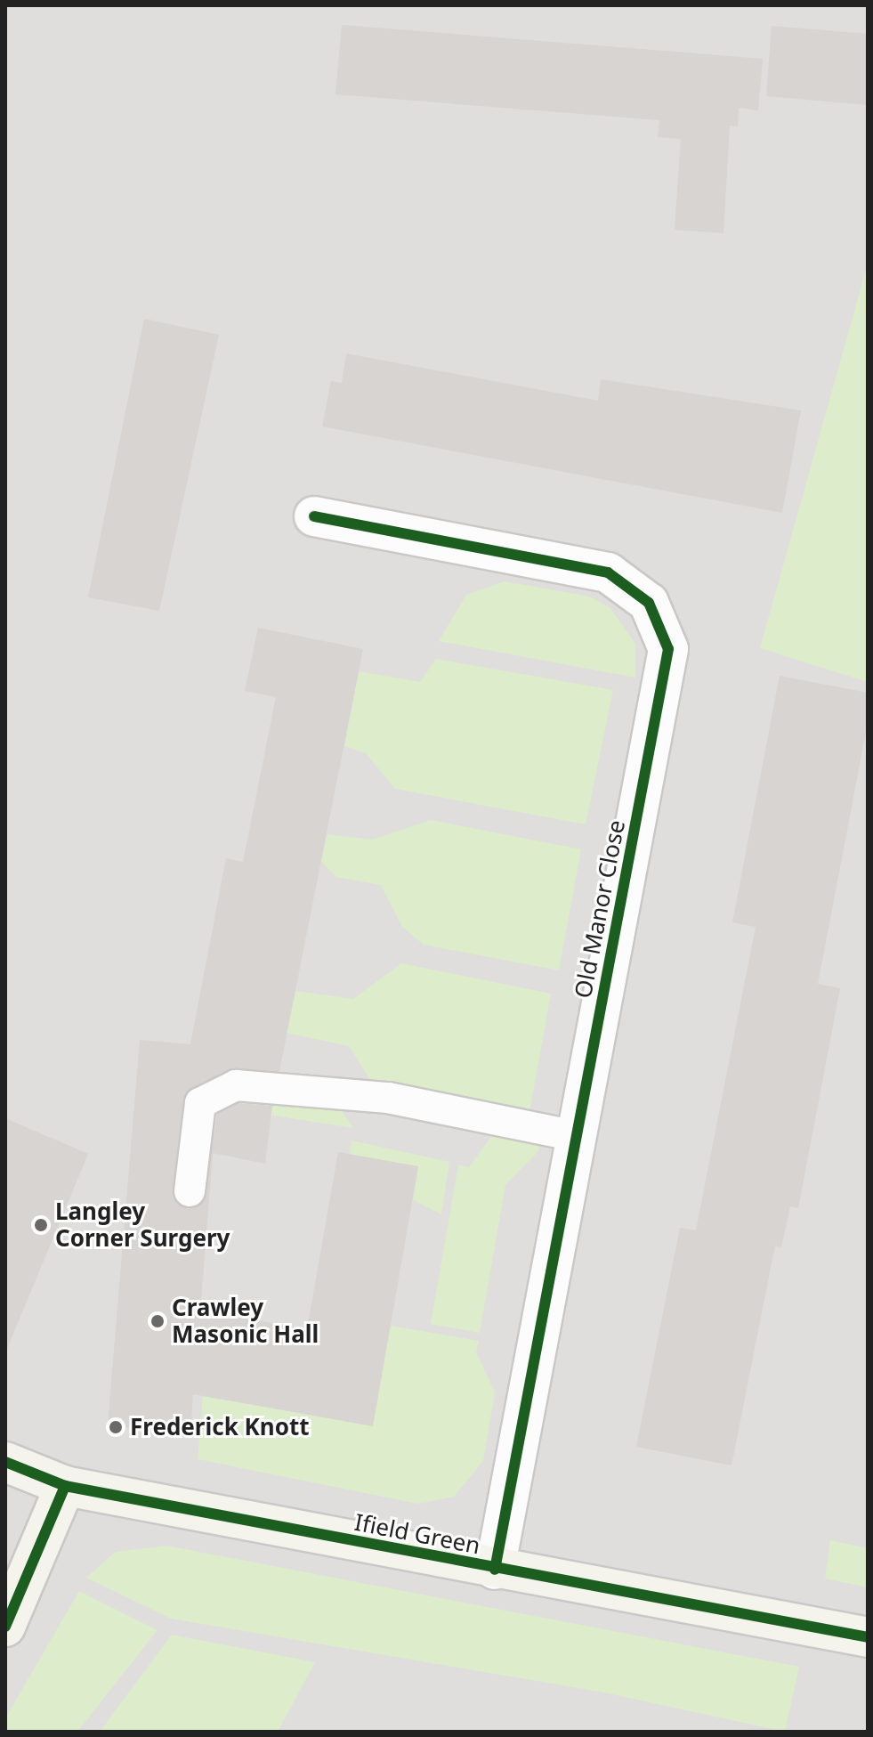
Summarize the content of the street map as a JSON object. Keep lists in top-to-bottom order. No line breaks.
{"streets":{"street":["Old Manor Close","Ifield Green"]},"crossings":[["Old Manor Close","Ifield Green"]],"places":["Langley Corner Surgery","Crawley Masonic Hall","Frederick Knott"]}
